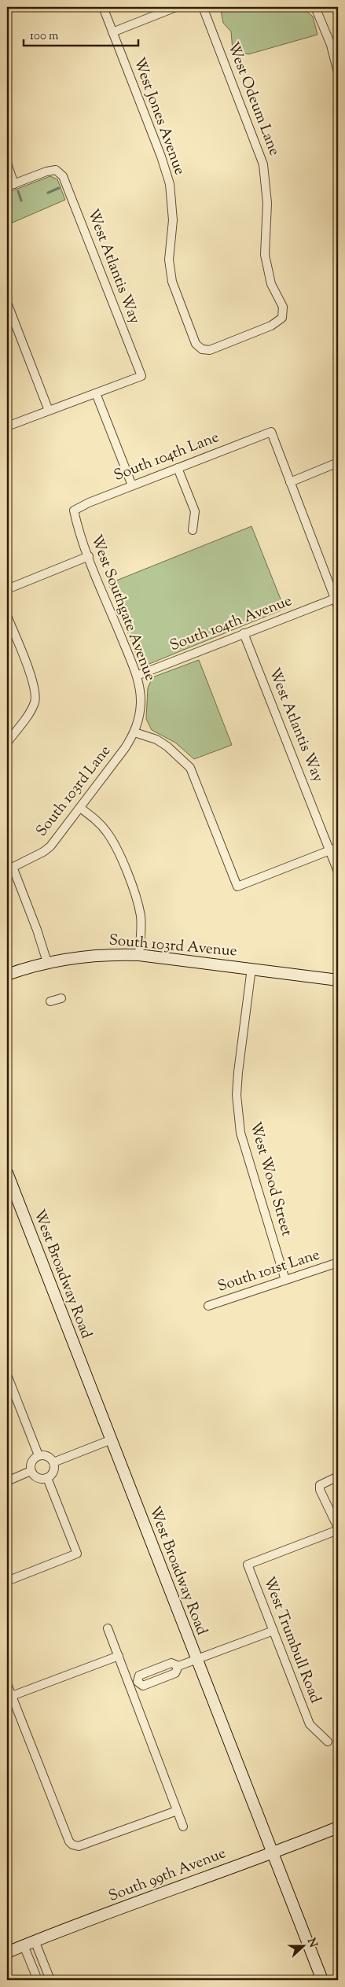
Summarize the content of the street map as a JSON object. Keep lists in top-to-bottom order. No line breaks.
{"streets":{"main road":["South 103rd Avenue","West Broadway Road","South 99th Avenue"],"street":["West Odeum Lane","West Jones Avenue","West Atlantis Way","South 104th Lane","West Southgate Avenue","South 104th Avenue","South 103rd Lane","West Wood Street","South 101st Lane","West Trumbull Road"]},"crossings":[["West Odeum Lane","West Jones Avenue"],["West Atlantis Way","South 104th Avenue"],["South 104th Lane","West Southgate Avenue"],["West Southgate Avenue","South 104th Avenue"],["West Southgate Avenue","South 103rd Lane"],["South 103rd Avenue","West Wood Street"],["West Wood Street","South 101st Lane"],["West Broadway Road","South 99th Avenue"]],"scale_bar":"100 m","north":"right"}
